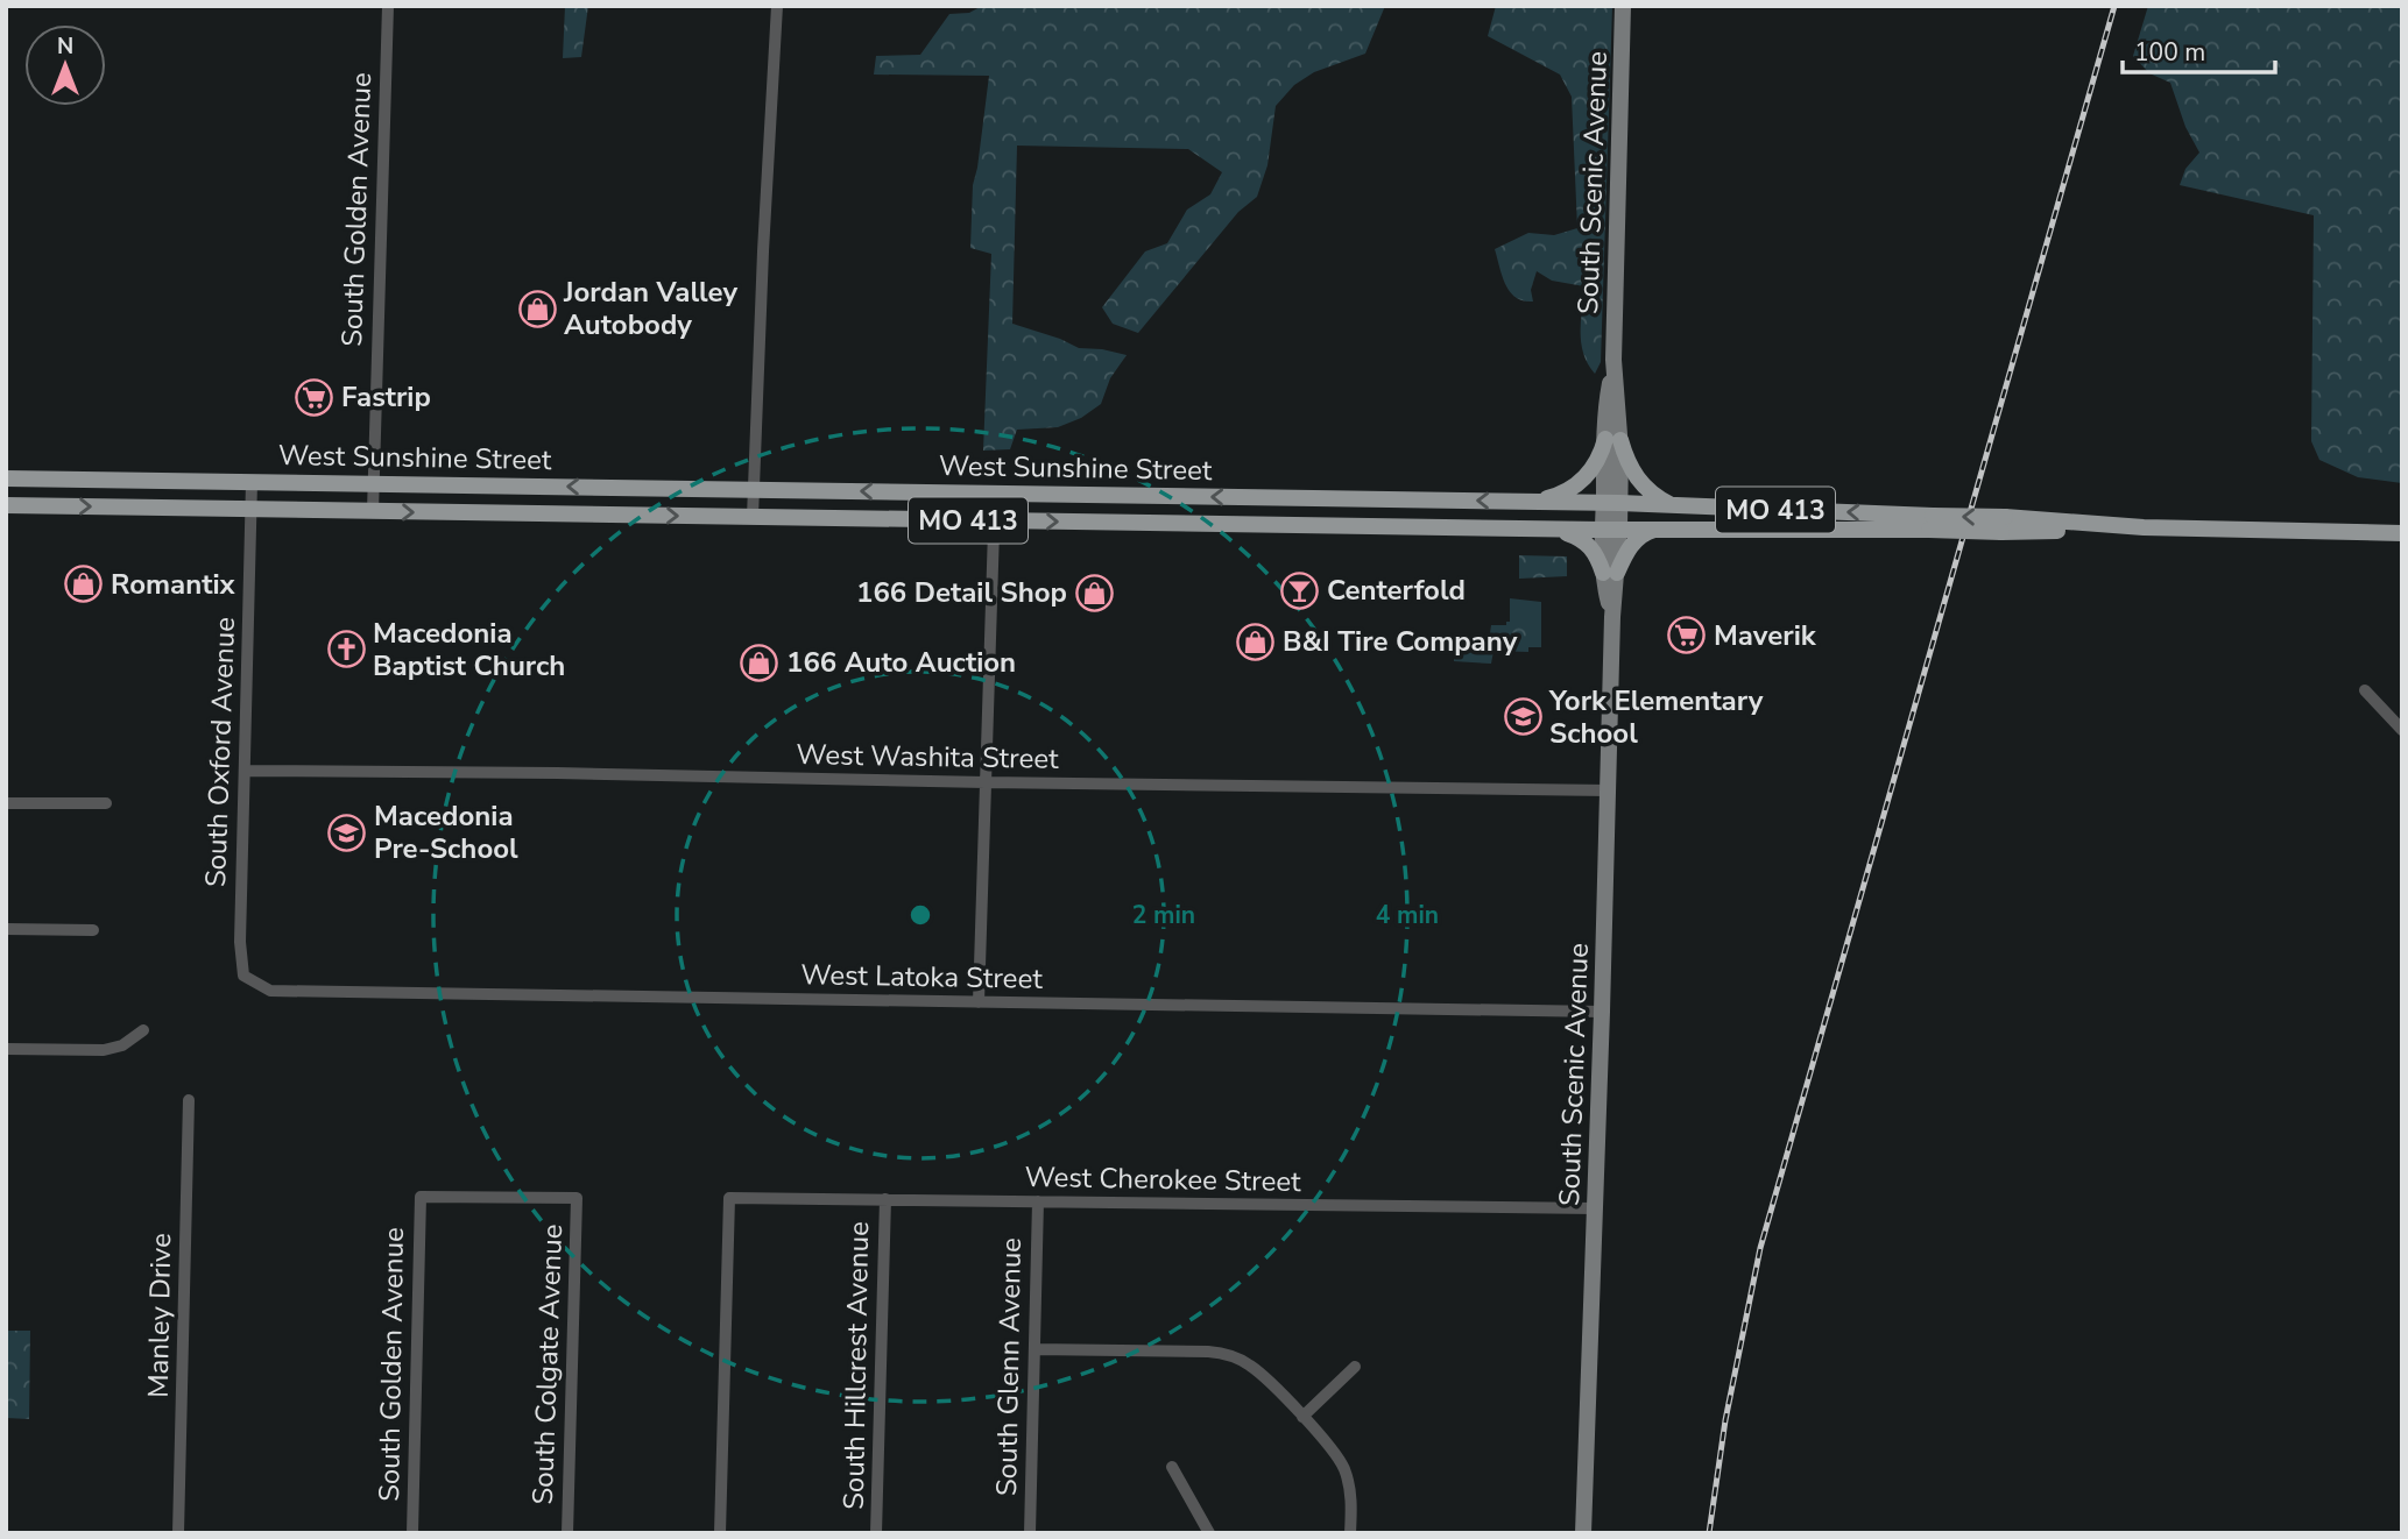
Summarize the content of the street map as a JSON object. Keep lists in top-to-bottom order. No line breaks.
{"streets":{"main road":["South Scenic Avenue","West Sunshine Street","MO 413"],"street":["South Golden Avenue","South Oxford Avenue","West Washita Street","West Latoka Street","West Cherokee Street","Manley Drive","South Colgate Avenue","South Hillcrest Avenue","South Glenn Avenue"]},"crossings":[["South Scenic Avenue","West Sunshine Street"],["South Scenic Avenue","West Washita Street"],["South Scenic Avenue","West Latoka Street"],["South Scenic Avenue","West Cherokee Street"],["South Golden Avenue","West Sunshine Street"],["South Golden Avenue","South Colgate Avenue"],["West Sunshine Street","South Oxford Avenue"],["South Oxford Avenue","West Washita Street"],["South Oxford Avenue","West Latoka Street"],["West Cherokee Street","South Hillcrest Avenue"],["West Cherokee Street","South Glenn Avenue"]],"places":{"shop":["Jordan Valley Autobody","Romantix","166 Detail Shop","B&I Tire Company","166 Auto Auction"],"supermarket":["Fastrip","Maverik"],"bar":["Centerfold"],"church":["Macedonia Baptist Church"],"school or university":["York Elementary School","Macedonia Pre-School"]},"scale_bar":"100 m","north":"top","rings":["2 min","4 min"]}
